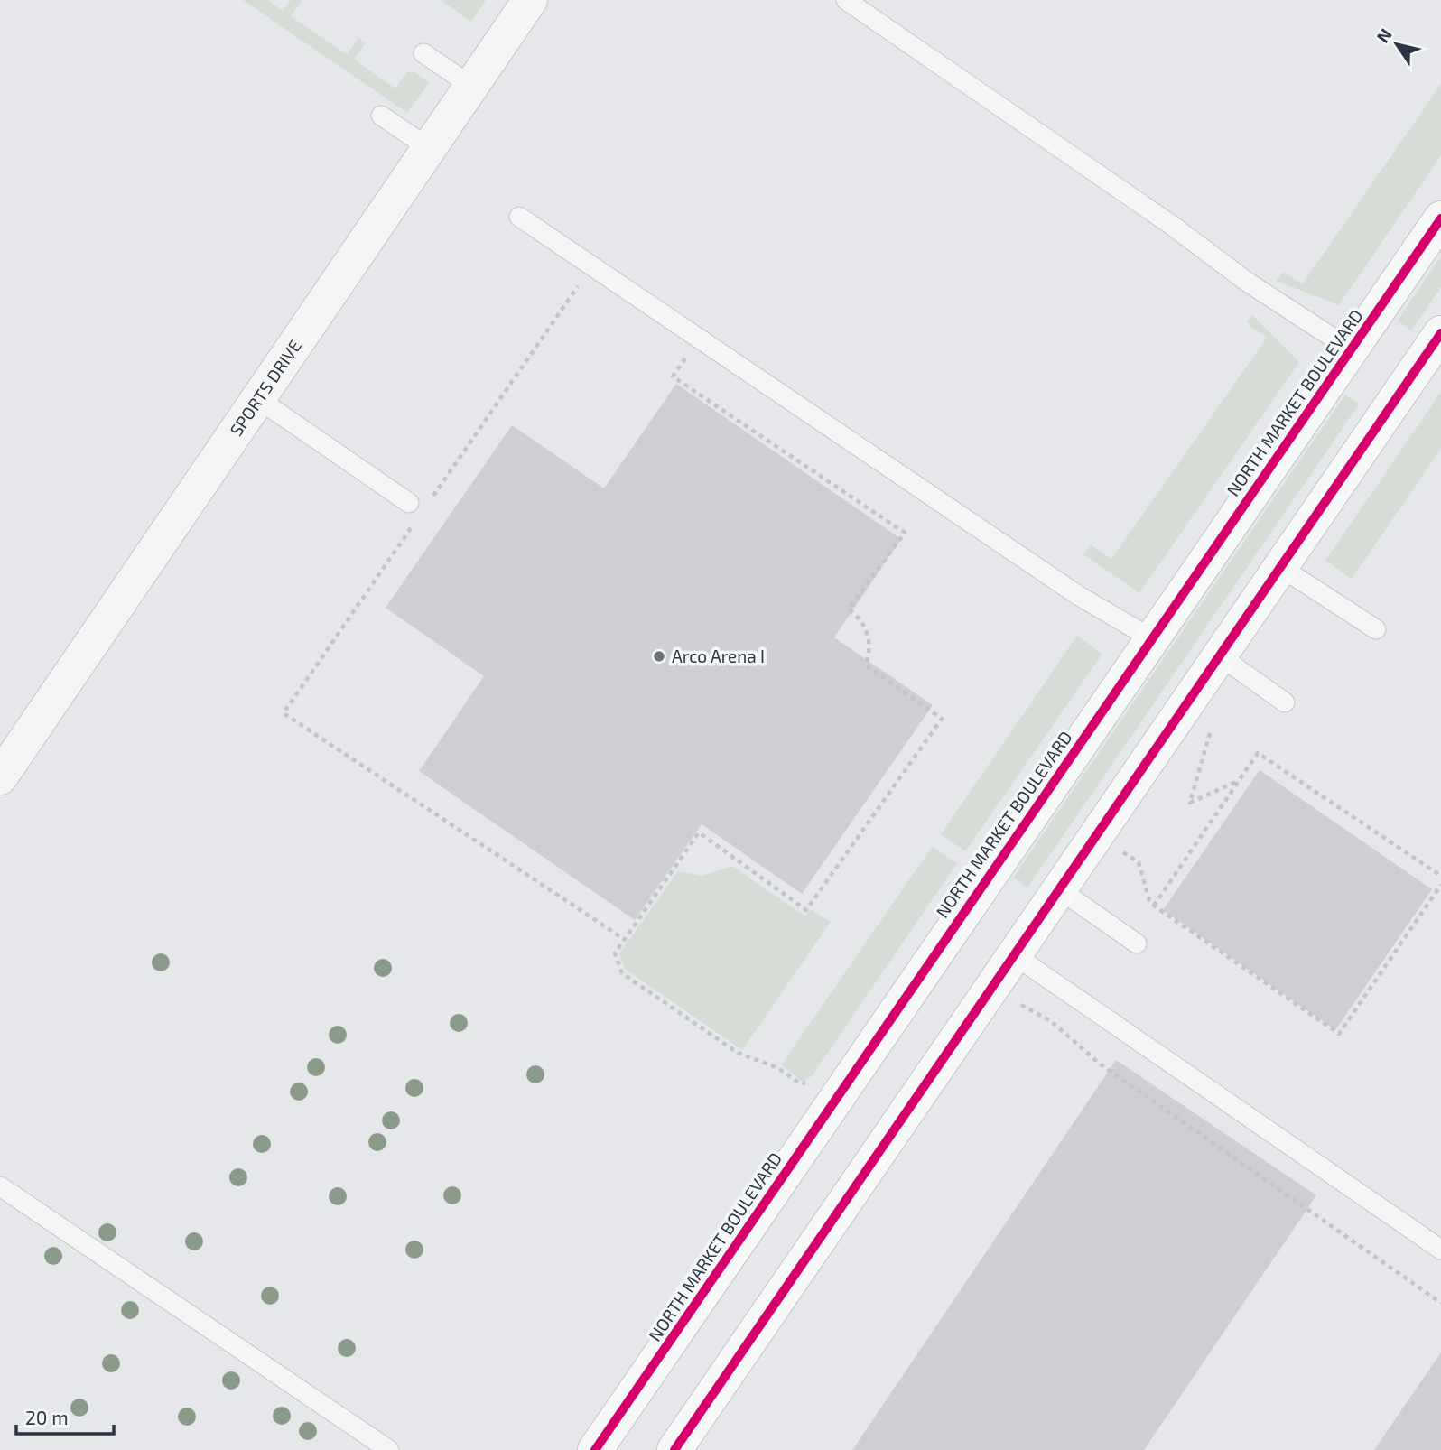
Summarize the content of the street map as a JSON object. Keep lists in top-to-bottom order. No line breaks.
{"streets":{"main road":["NORTH MARKET BOULEVARD"],"street":["SPORTS DRIVE"]},"places":["Arco Arena I"],"scale_bar":"20 m","north":"top left"}
